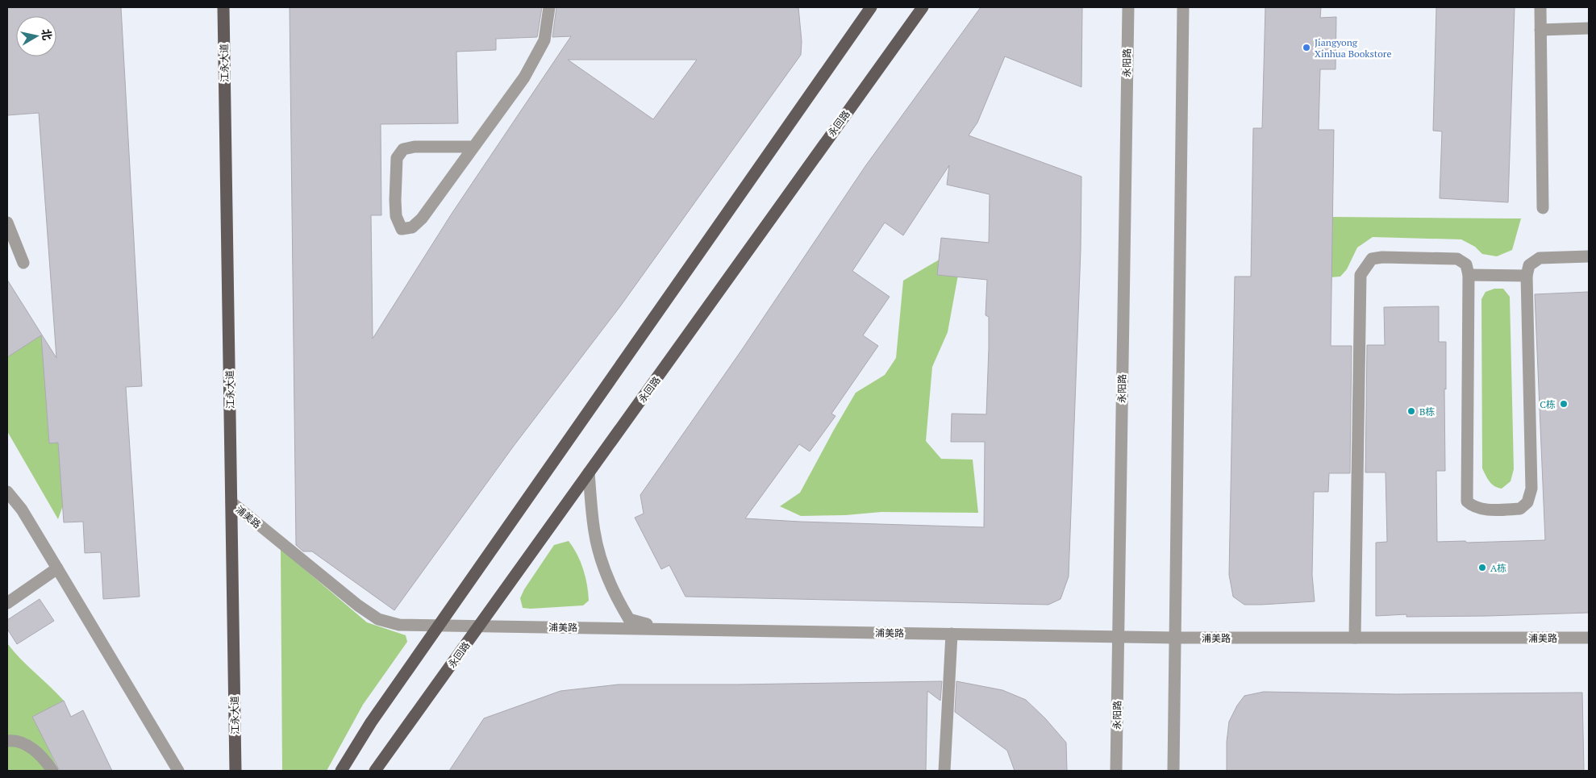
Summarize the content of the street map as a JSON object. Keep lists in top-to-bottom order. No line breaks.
{"streets":{"main road":["江永大道","永回路"],"street":["永阳路","浦美路"]},"crossings":[["江永大道","浦美路"],["永阳路","浦美路"],["永回路","浦美路"]],"places":["Jiangyong Xinhua Bookstore","C栋","B栋","A栋"],"north":"right"}
